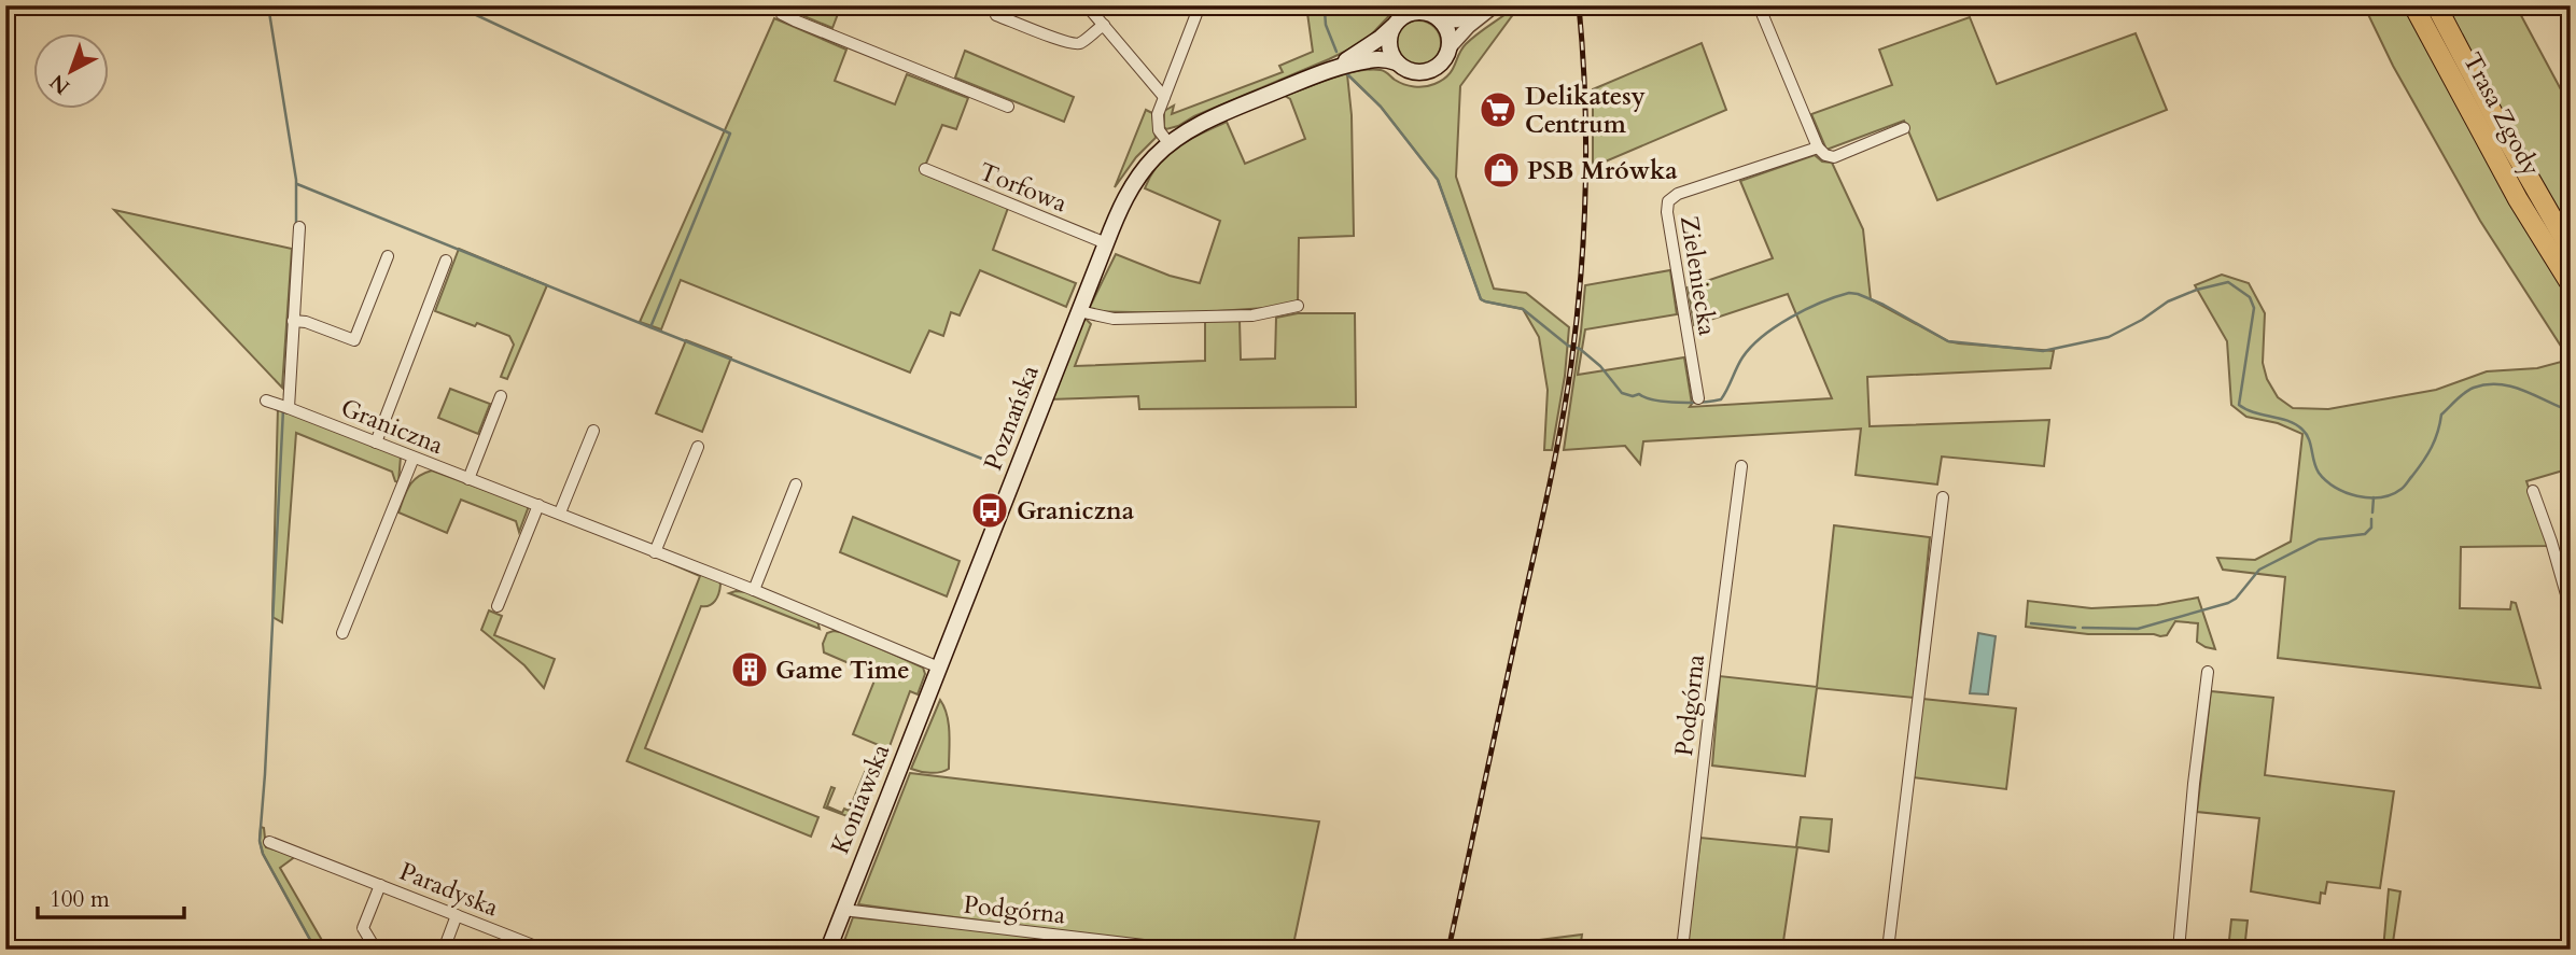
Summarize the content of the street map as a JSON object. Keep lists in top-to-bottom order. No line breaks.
{"streets":{"highway":["Trasa Zgody"],"main road":["Poznańska","Koniawska"],"street":["Torfowa","Zieleniecka","Graniczna","Podgórna","Paradyska"]},"crossings":[["Torfowa","Poznańska"],["Poznańska","Graniczna"],["Poznańska","Koniawska"],["Graniczna","Koniawska"],["Podgórna","Koniawska"]],"places":{"supermarket":["Delikatesy Centrum"],"shop":["PSB Mrówka"],"bus stop":["Graniczna"],"building":["Game Time"]},"scale_bar":"100 m","north":"bottom left"}
